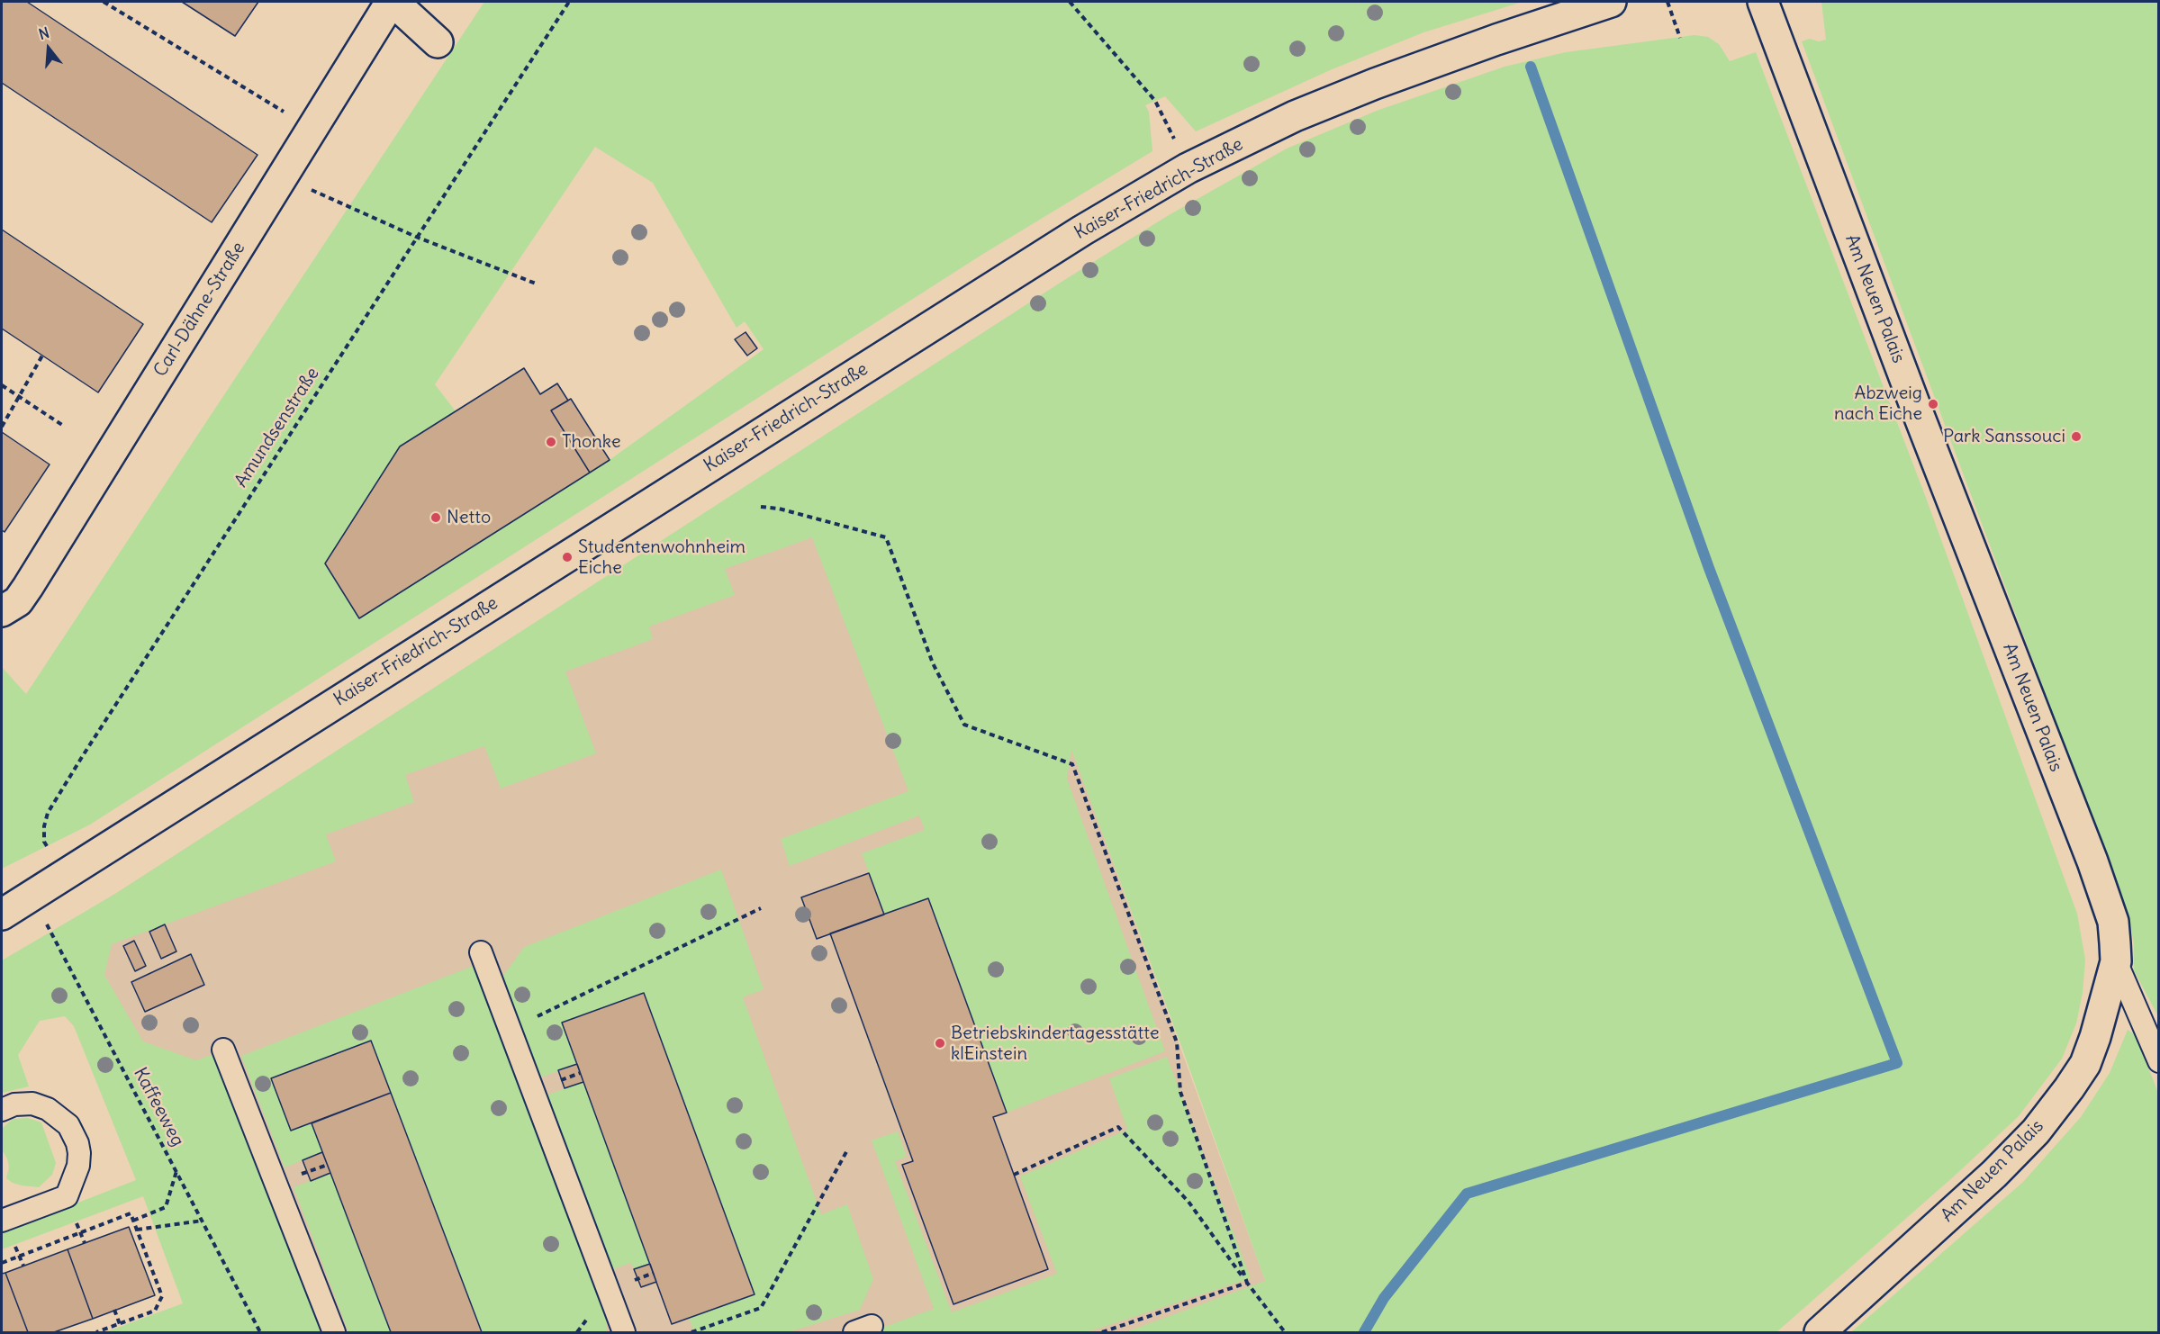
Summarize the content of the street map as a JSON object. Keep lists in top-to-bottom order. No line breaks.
{"streets":{"street":["Kaiser-Friedrich-Straße","Am Neuen Palais","Carl-Dähne-Straße"],"path":["Amundsenstraße","Kaffeeweg"]},"crossings":[["Kaiser-Friedrich-Straße","Amundsenstraße"],["Kaiser-Friedrich-Straße","Kaffeeweg"]],"places":["Abzweig nach Eiche","Park Sanssouci","Thonke","Netto","Studentenwohnheim Eiche","Betriebskindertagesstätte klEinstein"],"north":"top"}
